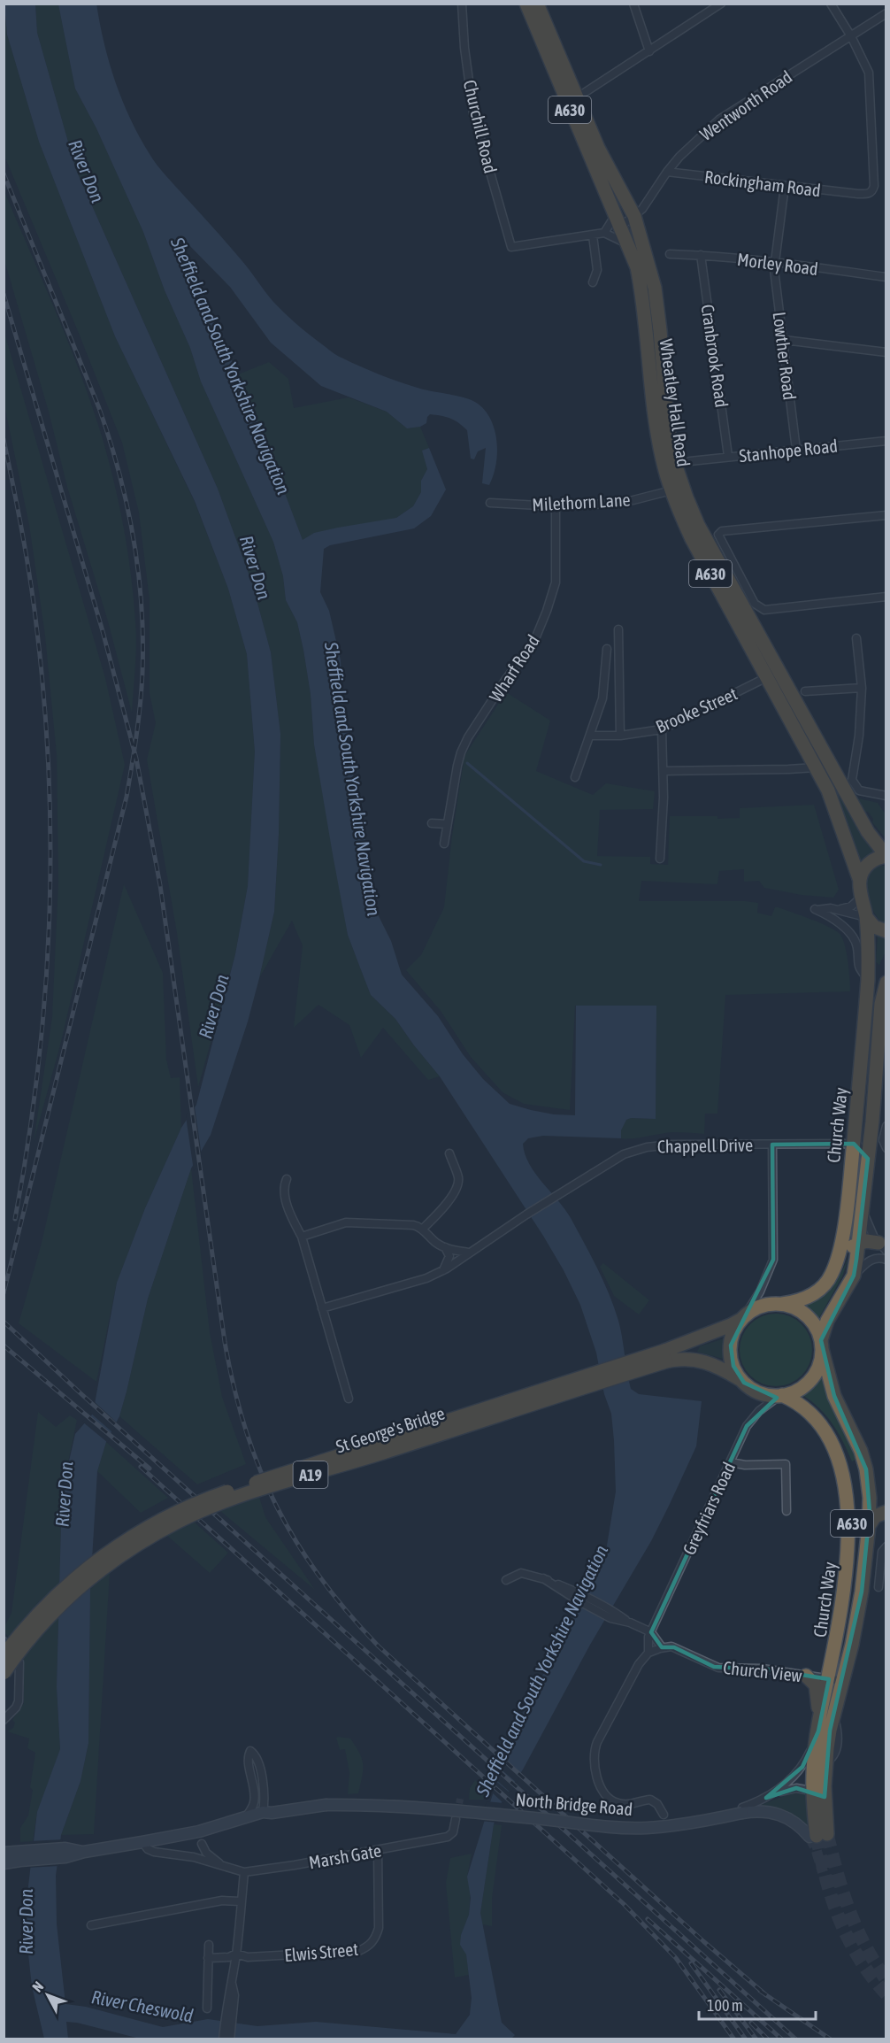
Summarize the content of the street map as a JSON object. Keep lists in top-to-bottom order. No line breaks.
{"streets":{"highway":["A630","Wheatley Hall Road","Church Way","St George's Bridge","A19"],"street":["Wentworth Road","Churchill Road","Rockingham Road","Morley Road","Cranbrook Road","Lowther Road","Stanhope Road","Milethorn Lane","Wharf Road","Brooke Street","Chappell Drive","Greyfriars Road","Church View","North Bridge Road","Marsh Gate","Elwis Street"]},"crossings":[["Wentworth Road","Rockingham Road"],["Wentworth Road","Wheatley Hall Road"],["A630","Church Way"],["A630","North Bridge Road"],["Rockingham Road","Lowther Road"],["Morley Road","Cranbrook Road"],["Morley Road","Lowther Road"],["Cranbrook Road","Stanhope Road"],["Lowther Road","Stanhope Road"],["Wheatley Hall Road","Milethorn Lane"],["Wheatley Hall Road","Brooke Street"],["Wheatley Hall Road","Church Way"],["Milethorn Lane","Wharf Road"],["Church Way","Chappell Drive"],["Church Way","St George's Bridge"],["Church Way","Greyfriars Road"],["Church Way","Church View"],["Church Way","North Bridge Road"],["St George's Bridge","Greyfriars Road"],["Greyfriars Road","Church View"],["North Bridge Road","Marsh Gate"],["Marsh Gate","Elwis Street"]],"water":["River Don","Sheffield and South Yorkshire Navigation","River Cheswold"],"scale_bar":"100 m","north":"top left"}
